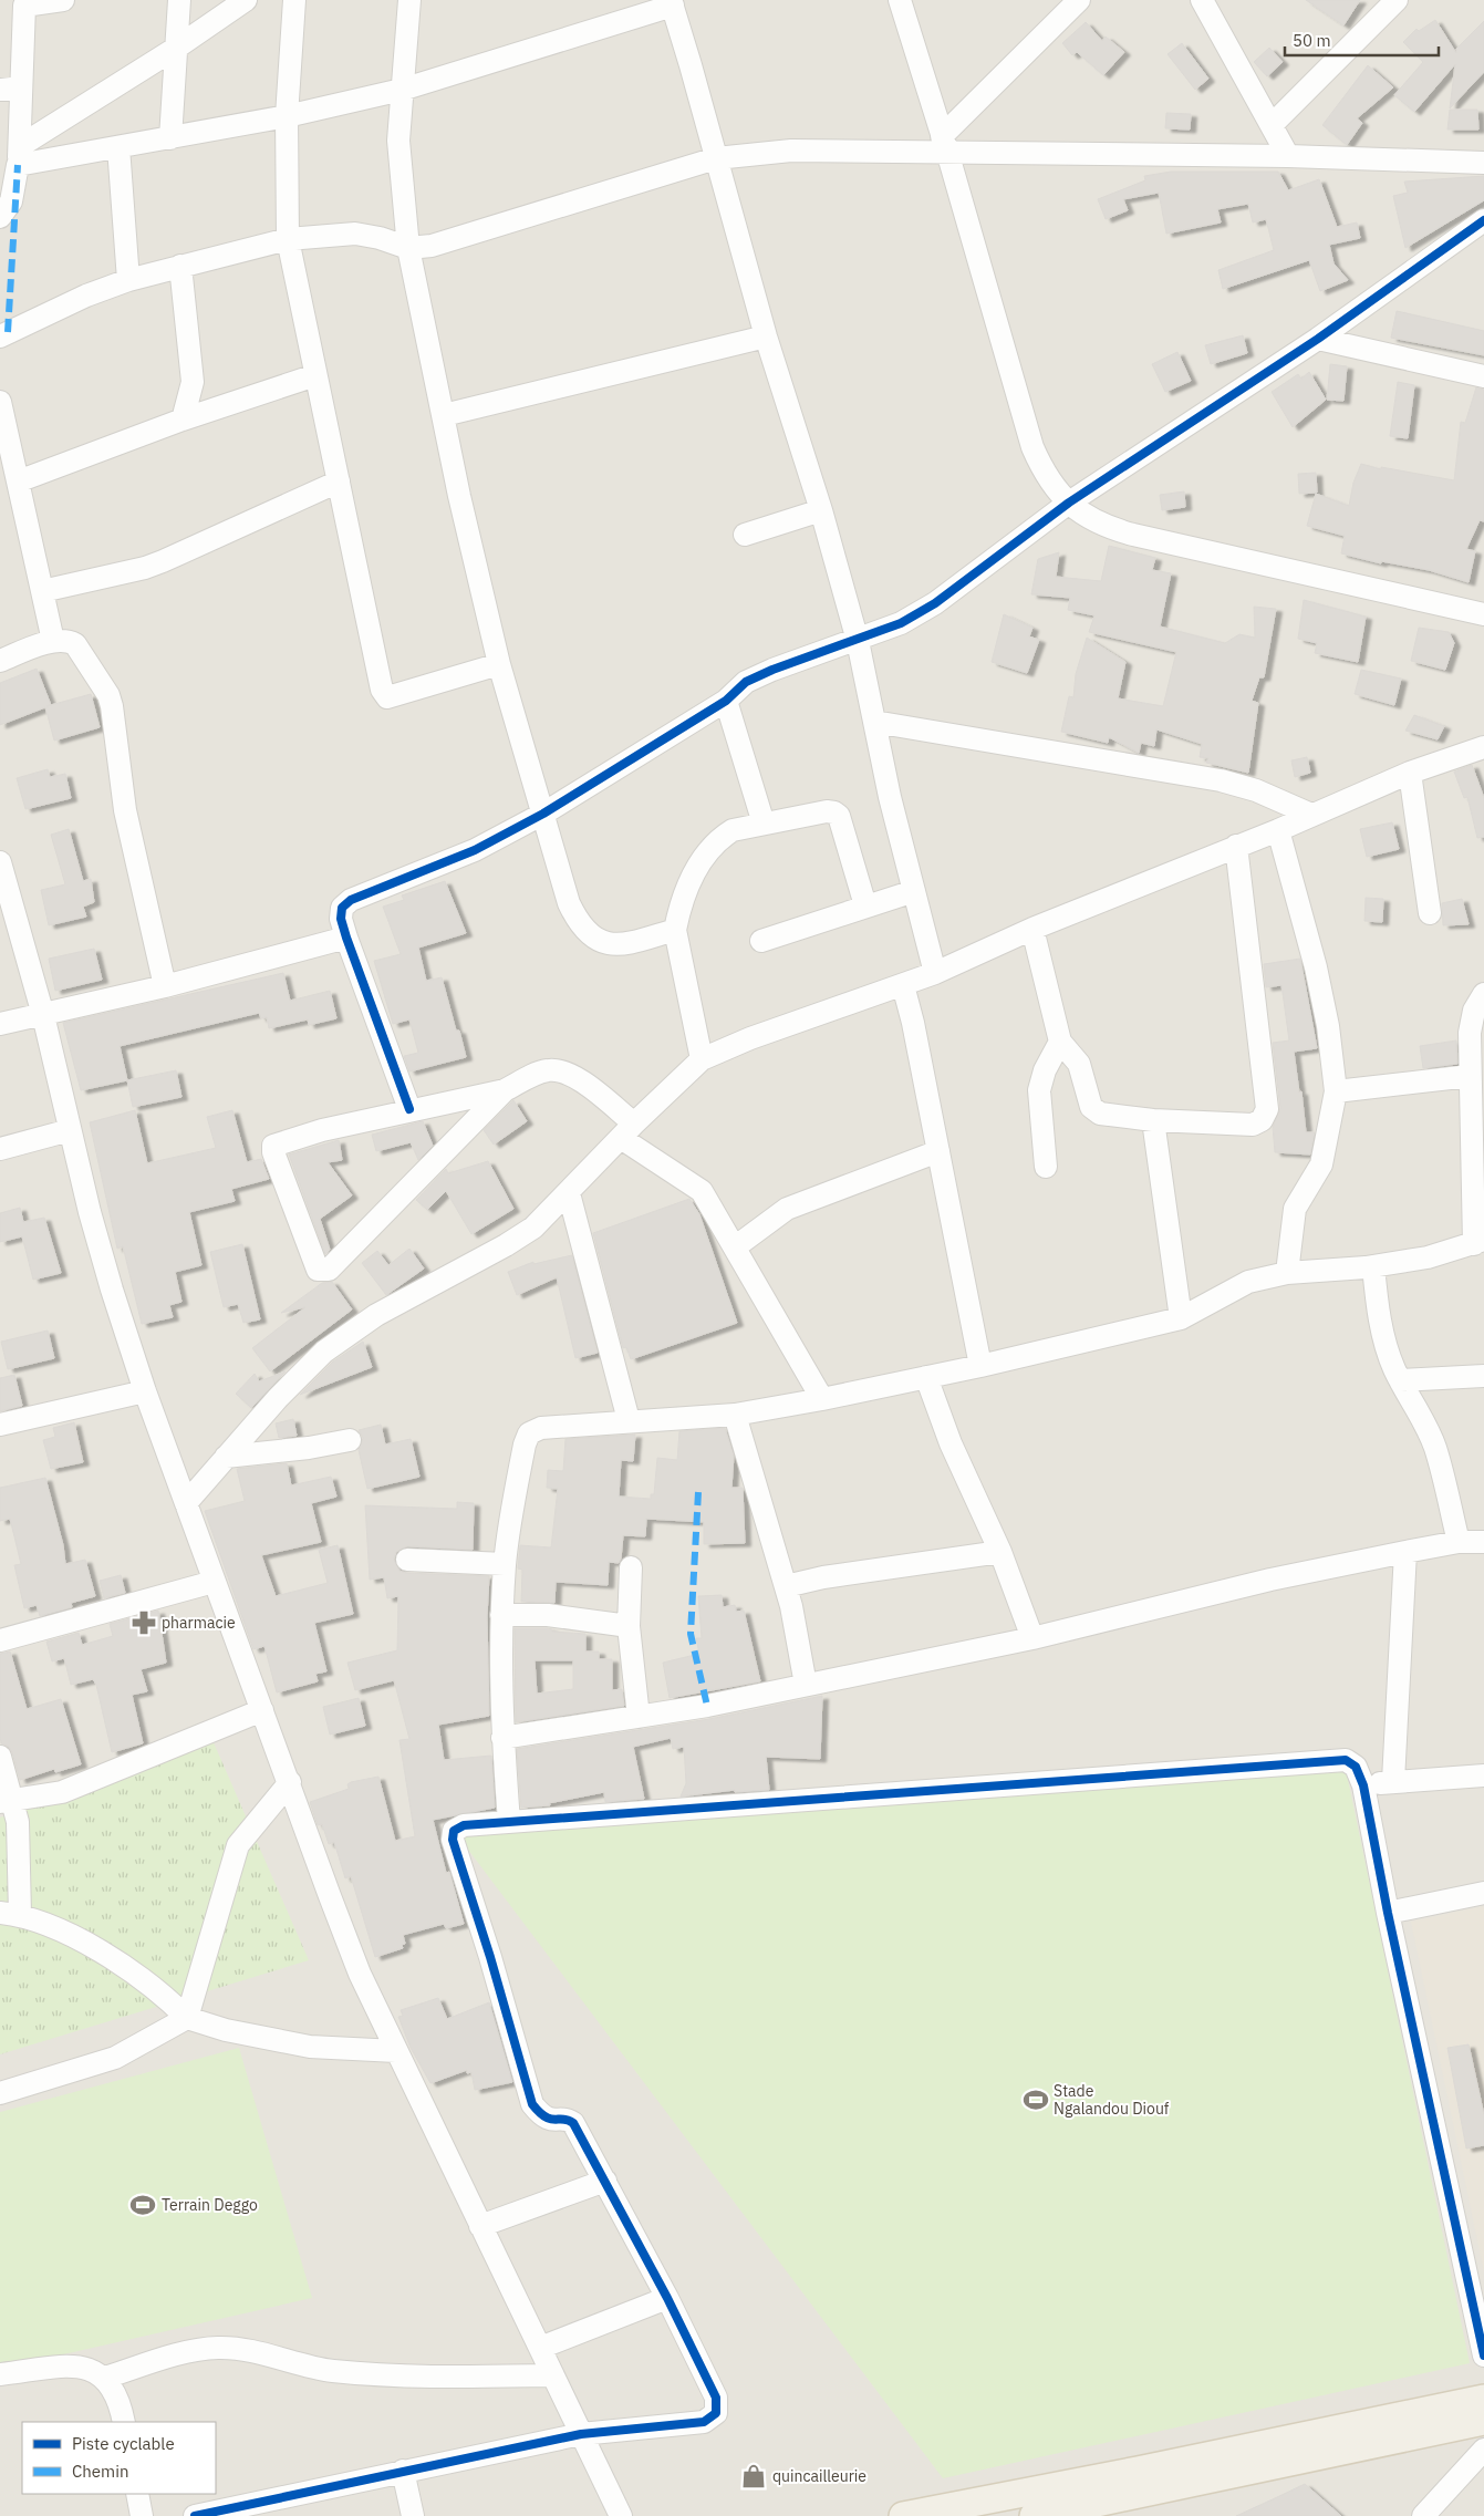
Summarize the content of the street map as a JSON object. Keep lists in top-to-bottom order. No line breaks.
{"places":{"pharmacy":["pharmacie"],"sports":["Stade Ngalandou Diouf","Terrain Deggo"],"shop":["quincailleurie"]},"legend":["Piste cyclable","Chemin"],"scale_bar":"50 m"}
